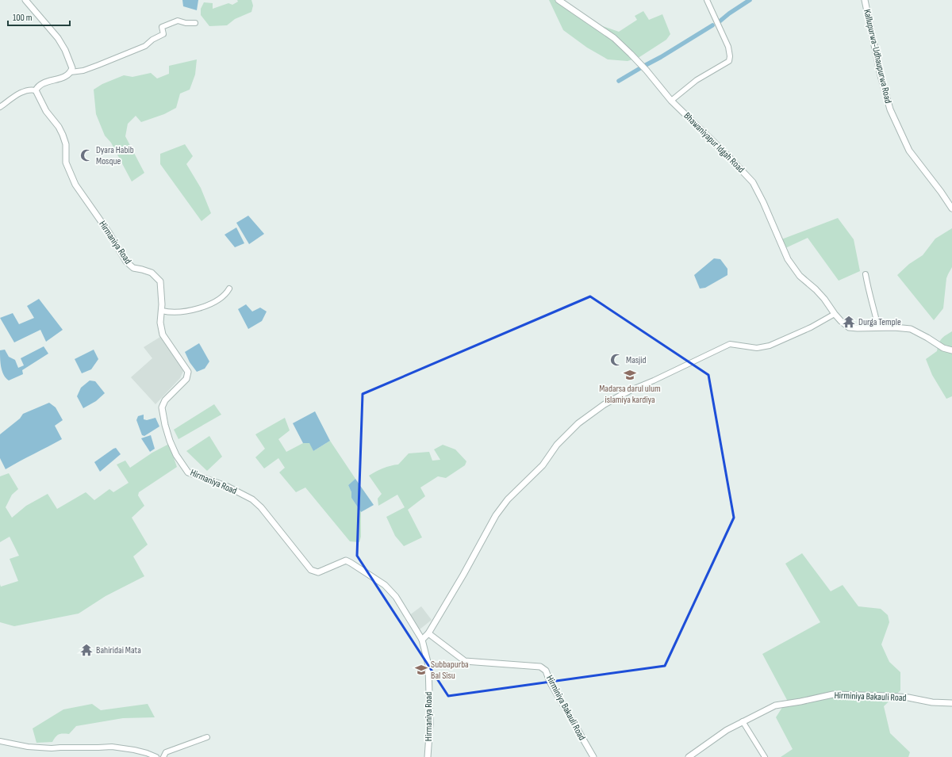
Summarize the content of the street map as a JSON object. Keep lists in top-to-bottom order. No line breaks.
{"streets":{"street":["Kallupurwa-Udhaupurwa Road","Bhawaniyapur Idgah Road","Hirmaniya Road","Hirminiya Bakauli Road"]},"places":{"mosque":["Dyara Habib Mosque","Masjid"],"temple":["Durga Temple","Bahiridai Mata"],"school or university":["Madarsa darul ulum islamiya kardiya","Subbapurba Bal Sisu"]},"scale_bar":"100 m"}
